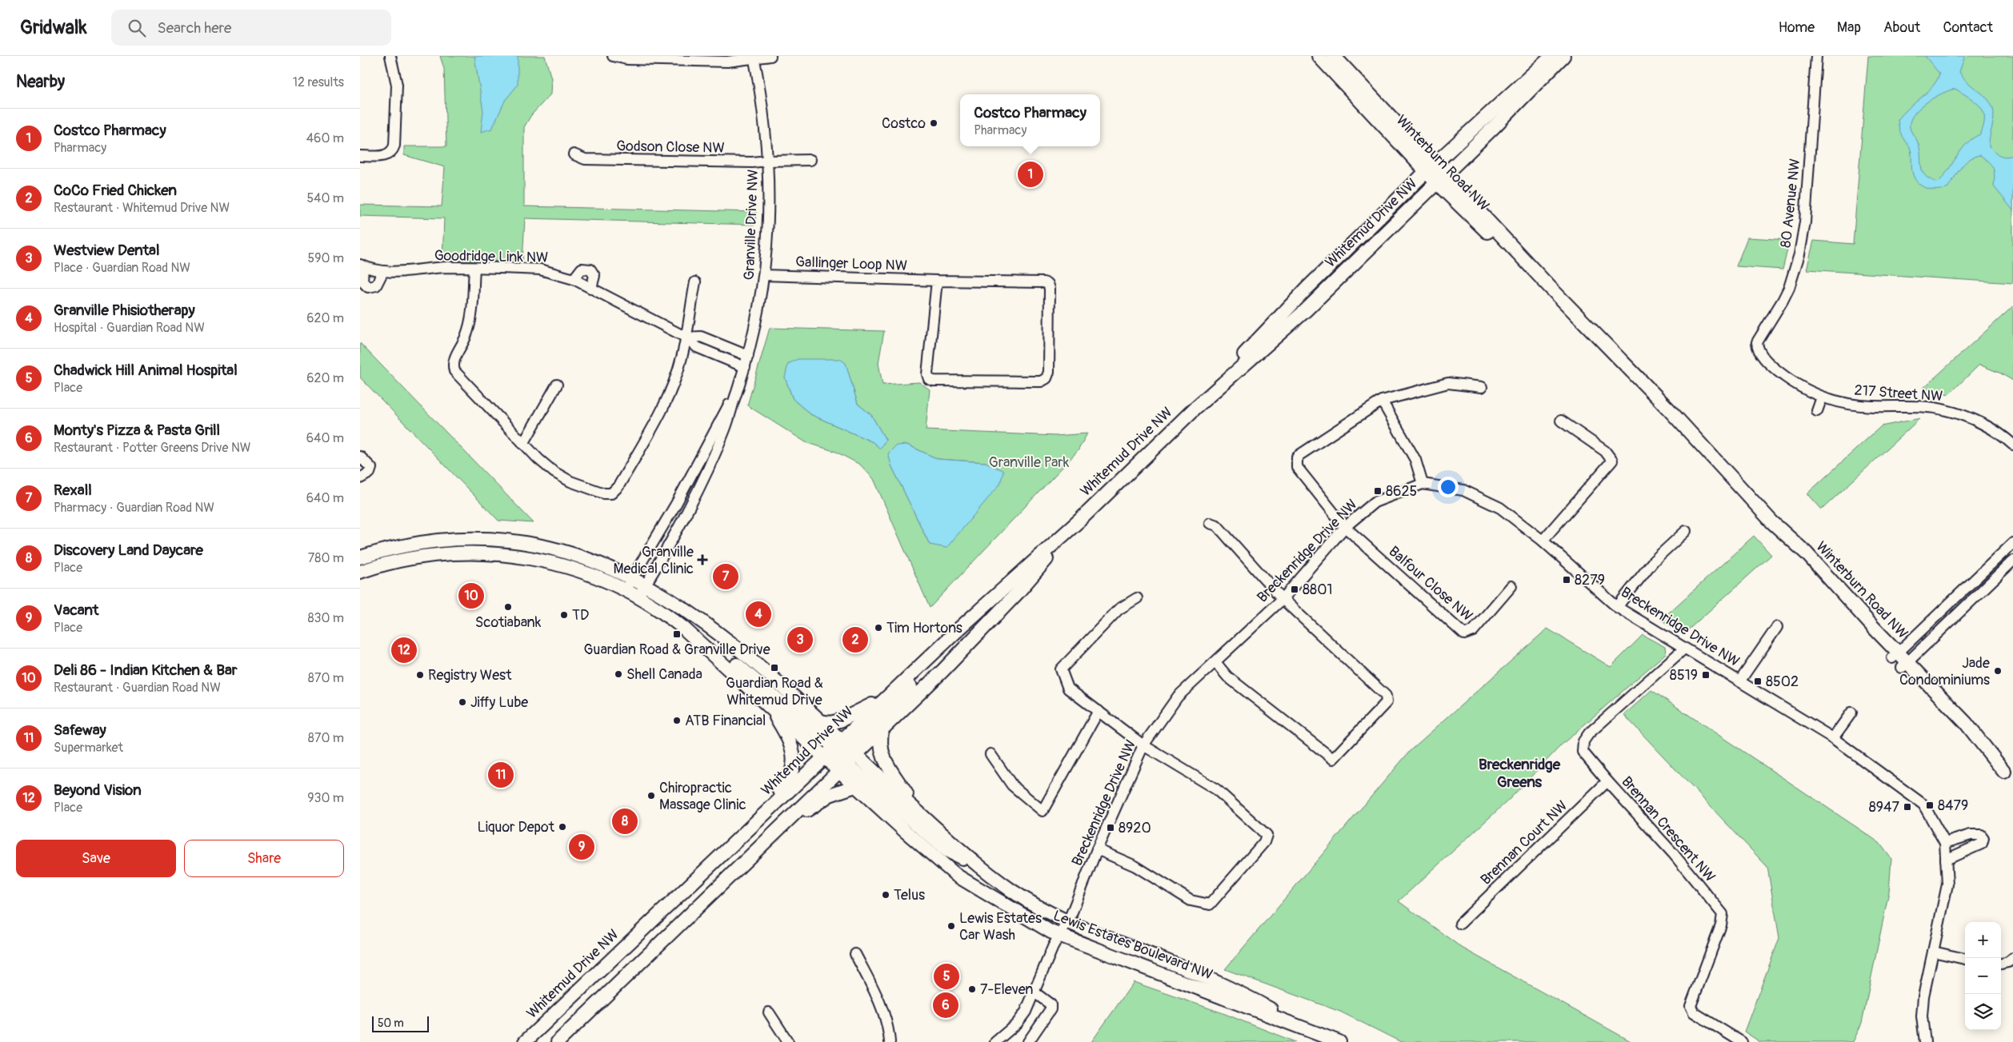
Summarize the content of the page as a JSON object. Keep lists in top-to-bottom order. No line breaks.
{"streets":{"main road":["Winterburn Road NW","Whitemud Drive NW","Lewis Estates Boulevard NW"],"street":["Godson Close NW","80 Avenue NW","Granville Drive NW","Goodridge Link NW","Gallinger Loop NW","217 Street NW","Breckenridge Drive NW","Balfour Close NW","Brennan Crescent NW","Brennan Court NW"]},"crossings":[["Godson Close NW","Granville Drive NW"],["Winterburn Road NW","Whitemud Drive NW"],["80 Avenue NW","217 Street NW"],["Whitemud Drive NW","Lewis Estates Boulevard NW"],["Granville Drive NW","Goodridge Link NW"],["Granville Drive NW","Gallinger Loop NW"],["Breckenridge Drive NW","Balfour Close NW"],["Breckenridge Drive NW","Brennan Crescent NW"],["Breckenridge Drive NW","Lewis Estates Boulevard NW"],["Brennan Crescent NW","Brennan Court NW"]],"districts":["Breckenridge Greens"],"parks":["Granville Park"],"places":{"other":["Costco","Scotiabank","TD","Tim Hortons","Jade Condominiums","Shell Canada","Registry West","Jiffy Lube","ATB Financial","Chiropractic Massage Clinic","Liquor Depot","Telus","Lewis Estates Car Wash","7-Eleven"],"transit":["8625","8279","8801","Guardian Road & Granville Drive","Guardian Road & Whitemud Drive","8519","8502","8479","8947","8920"],"health":["Granville Medical Clinic"]},"scale_bar":"50 m","page":{"header":"Gridwalk","search":"Search here","nav":["Home","Map","About","Contact"],"heading":["Nearby","12 results"],"popup":["Costco Pharmacy","Pharmacy"],"list":[{"mark":"1","name":"Costco Pharmacy","note":"Pharmacy","value":"460 m"},{"mark":"2","name":"CoCo Fried Chicken","note":"Restaurant · Whitemud Drive NW","value":"540 m"},{"mark":"3","name":"Westview Dental","note":"Place · Guardian Road NW","value":"590 m"},{"mark":"4","name":"Granville Phisiotherapy","note":"Hospital · Guardian Road NW","value":"620 m"},{"mark":"5","name":"Chadwick Hill Animal Hospital","note":"Place","value":"620 m"},{"mark":"6","name":"Monty's Pizza & Pasta Grill","note":"Restaurant · Potter Greens Drive NW","value":"640 m"},{"mark":"7","name":"Rexall","note":"Pharmacy · Guardian Road NW","value":"640 m"},{"mark":"8","name":"Discovery Land Daycare","note":"Place","value":"780 m"},{"mark":"9","name":"Vacant","note":"Place","value":"830 m"},{"mark":"10","name":"Deli 86 - Indian Kitchen & Bar","note":"Restaurant · Guardian Road NW","value":"870 m"},{"mark":"11","name":"Safeway","note":"Supermarket","value":"870 m"},{"mark":"12","name":"Beyond Vision","note":"Place","value":"930 m"}],"pins":["1","7","10","4","2","3","12","11","8","9","5","6"],"buttons":["Save","Share"],"map_buttons":["+","−"],"scale":"50 m"}}
